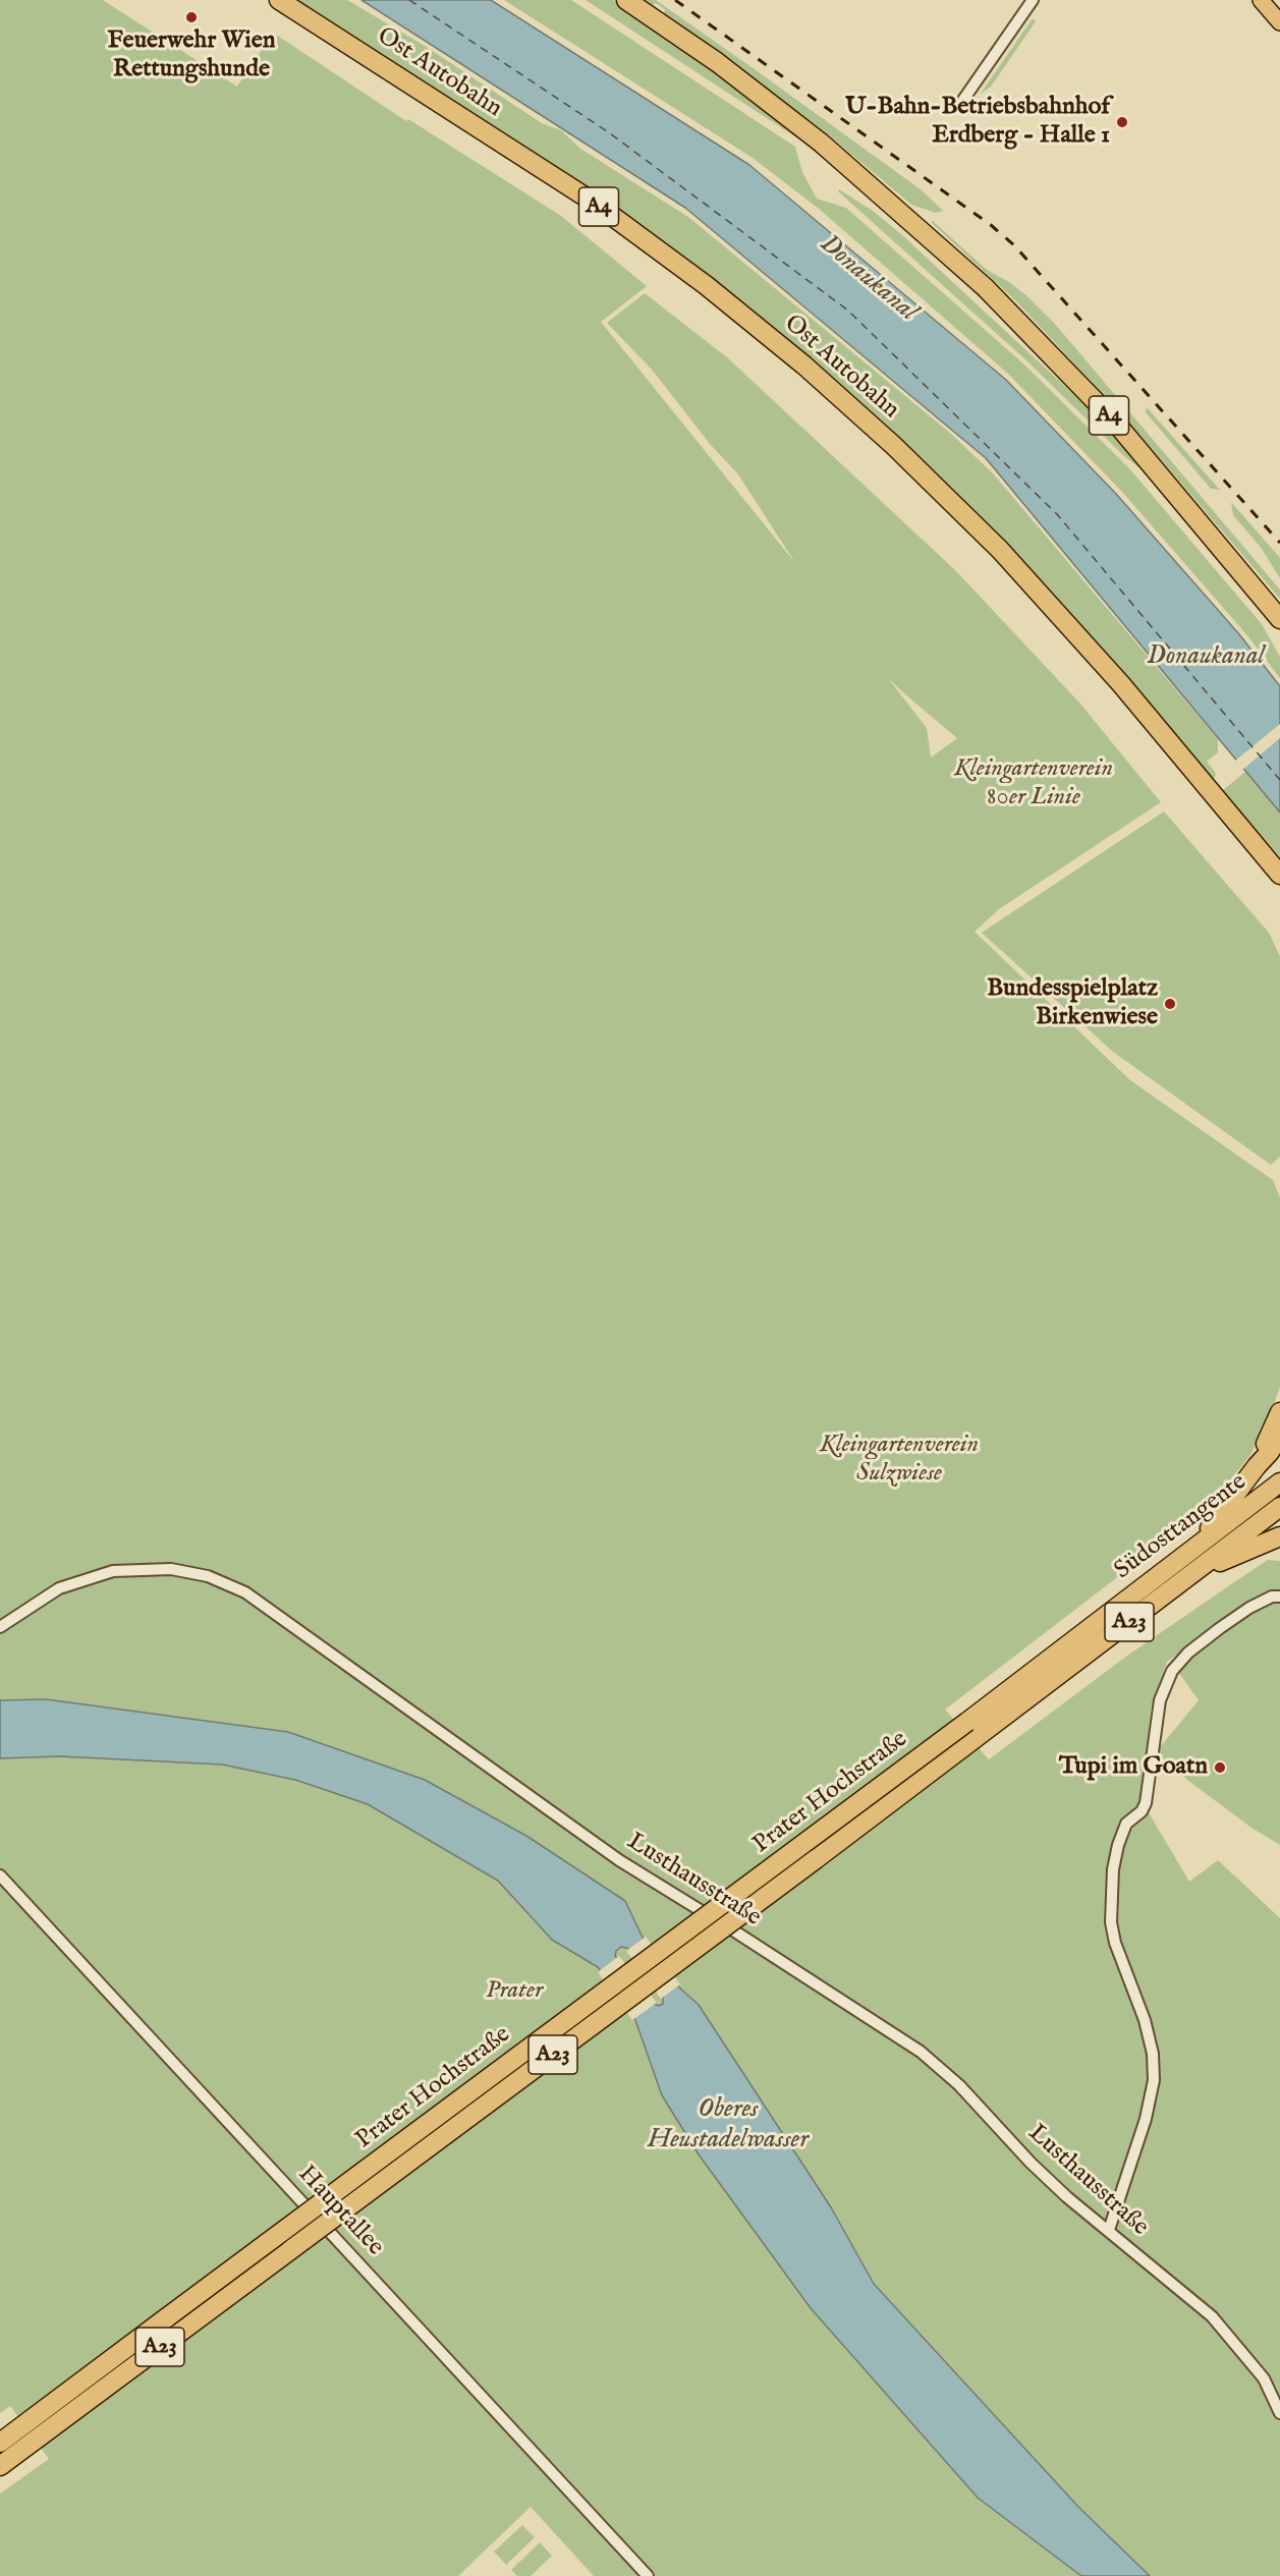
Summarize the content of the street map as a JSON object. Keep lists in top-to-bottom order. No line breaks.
{"streets":{"highway":["Ost Autobahn","A4","Südosttangente","A23","Prater Hochstraße"],"street":["Lusthausstraße","Hauptallee"]},"crossings":[["Südosttangente","Prater Hochstraße"]],"water":["Donaukanal","Oberes Heustadelwasser"],"parks":["Kleingartenverein 80er Linie","Kleingartenverein Sulzwiese","Prater"],"places":["Feuerwehr Wien Rettungshunde","U-Bahn-Betriebsbahnhof Erdberg - Halle 1","Bundesspielplatz Birkenwiese","Tupi im Goatn"]}
